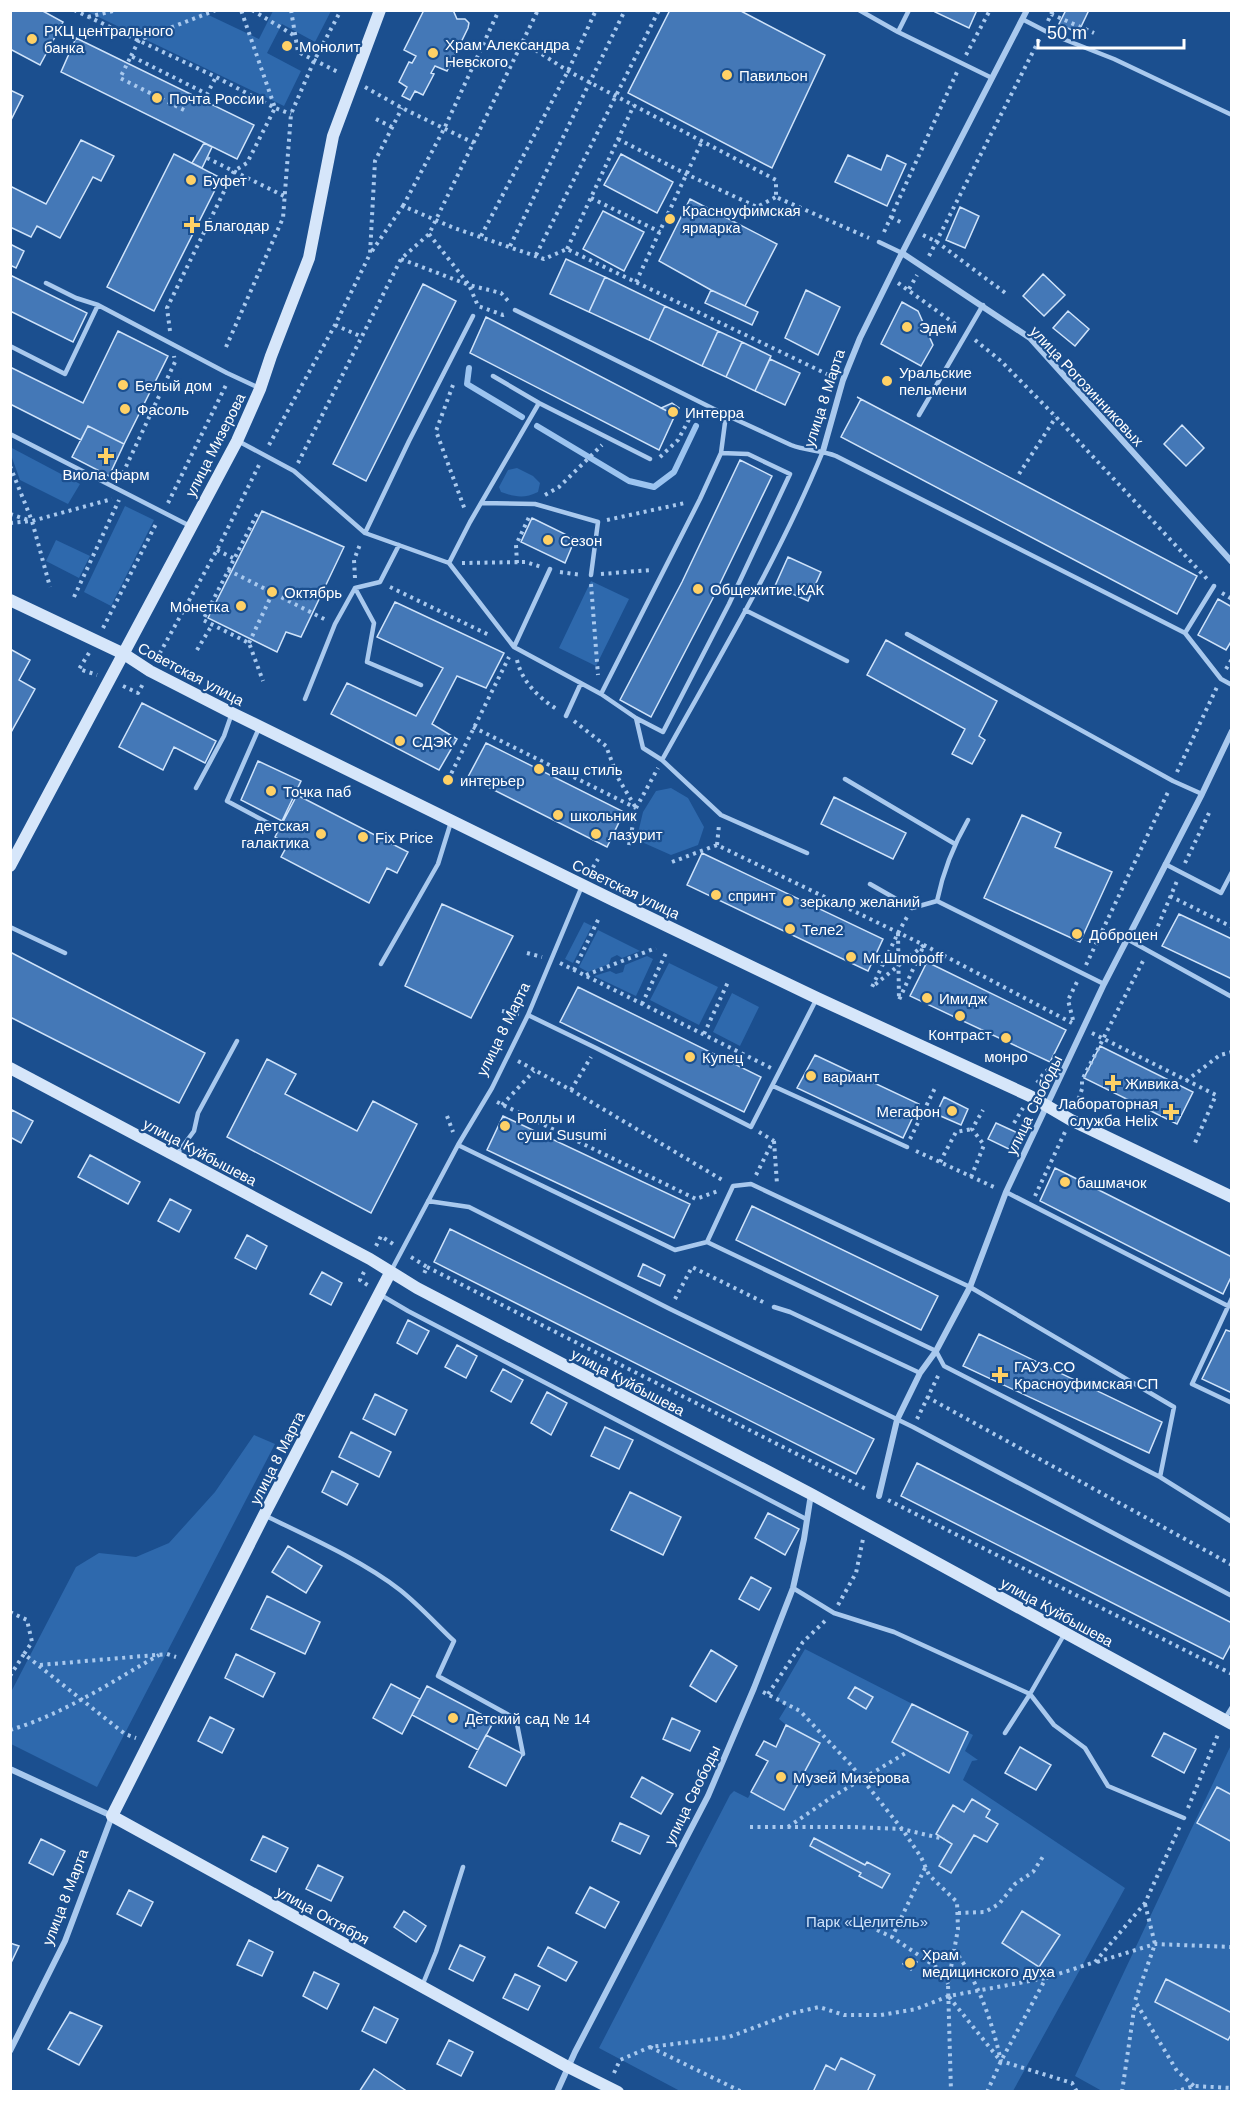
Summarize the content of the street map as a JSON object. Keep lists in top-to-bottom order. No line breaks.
{"streets":{"main road":["улица 8 Марта","улица Мизерова","Советская улица","улица Куйбышева","улица Октября"],"street":["улица Рогозинниковых","улица Свободы"]},"crossings":[["улица Рогозинниковых","улица 8 Марта"],["улица 8 Марта","Советская улица"],["улица 8 Марта","улица Куйбышева"],["улица 8 Марта","улица Октября"],["улица Мизерова","Советская улица"],["Советская улица","улица Свободы"],["улица Свободы","улица Куйбышева"],["улица Свободы","улица Октября"]],"parks":["Парк «Целитель»"],"places":{"other":["РКЦ центрального банка","Монолит","Храм Александра Невского","Павильон","Почта России","Буфет","Красноуфимская ярмарка","Эдем","Уральские пельмени","Белый дом","Фасоль","Интерра","Сезон","Общежитие КАК","Октябрь","Монетка","СДЭК","ваш стиль","интерьер","Точка паб","школьник","детская галактика","лазурит","Fix Price","спринт","зеркало желаний","Теле2","Доброцен","Mr.Шmopoff","Имидж","Контраст","монро","Купец","вариант","Мегафон","Роллы и суши Susumi","башмачок","Детский сад № 14","Музей Мизерова","Храм медицинского духа"],"health":["Благодар","Виола фарм","Живика","Лабораторная служба Helix","ГАУЗ СО Красноуфимская СП"]},"scale_bar":"50 m"}
